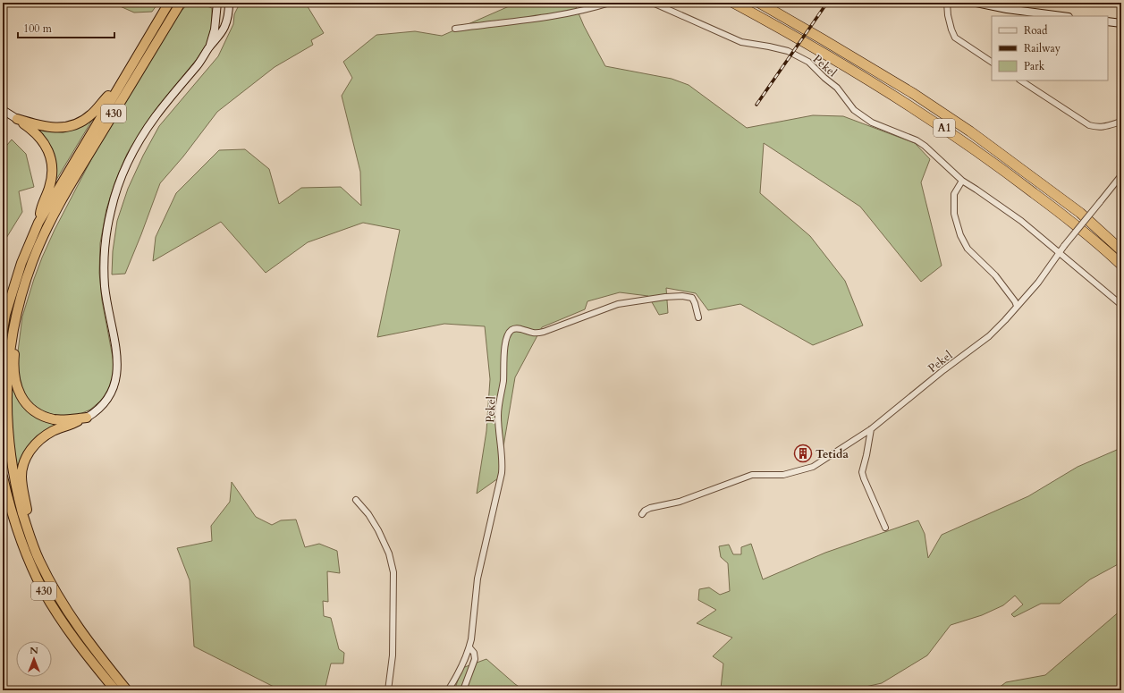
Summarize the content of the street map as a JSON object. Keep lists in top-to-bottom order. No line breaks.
{"streets":{"highway":["430","A1"],"street":["Pekel"]},"places":{"building":["Tetida"]},"legend":["Road","Railway","Park"],"scale_bar":"100 m","north":"top"}
